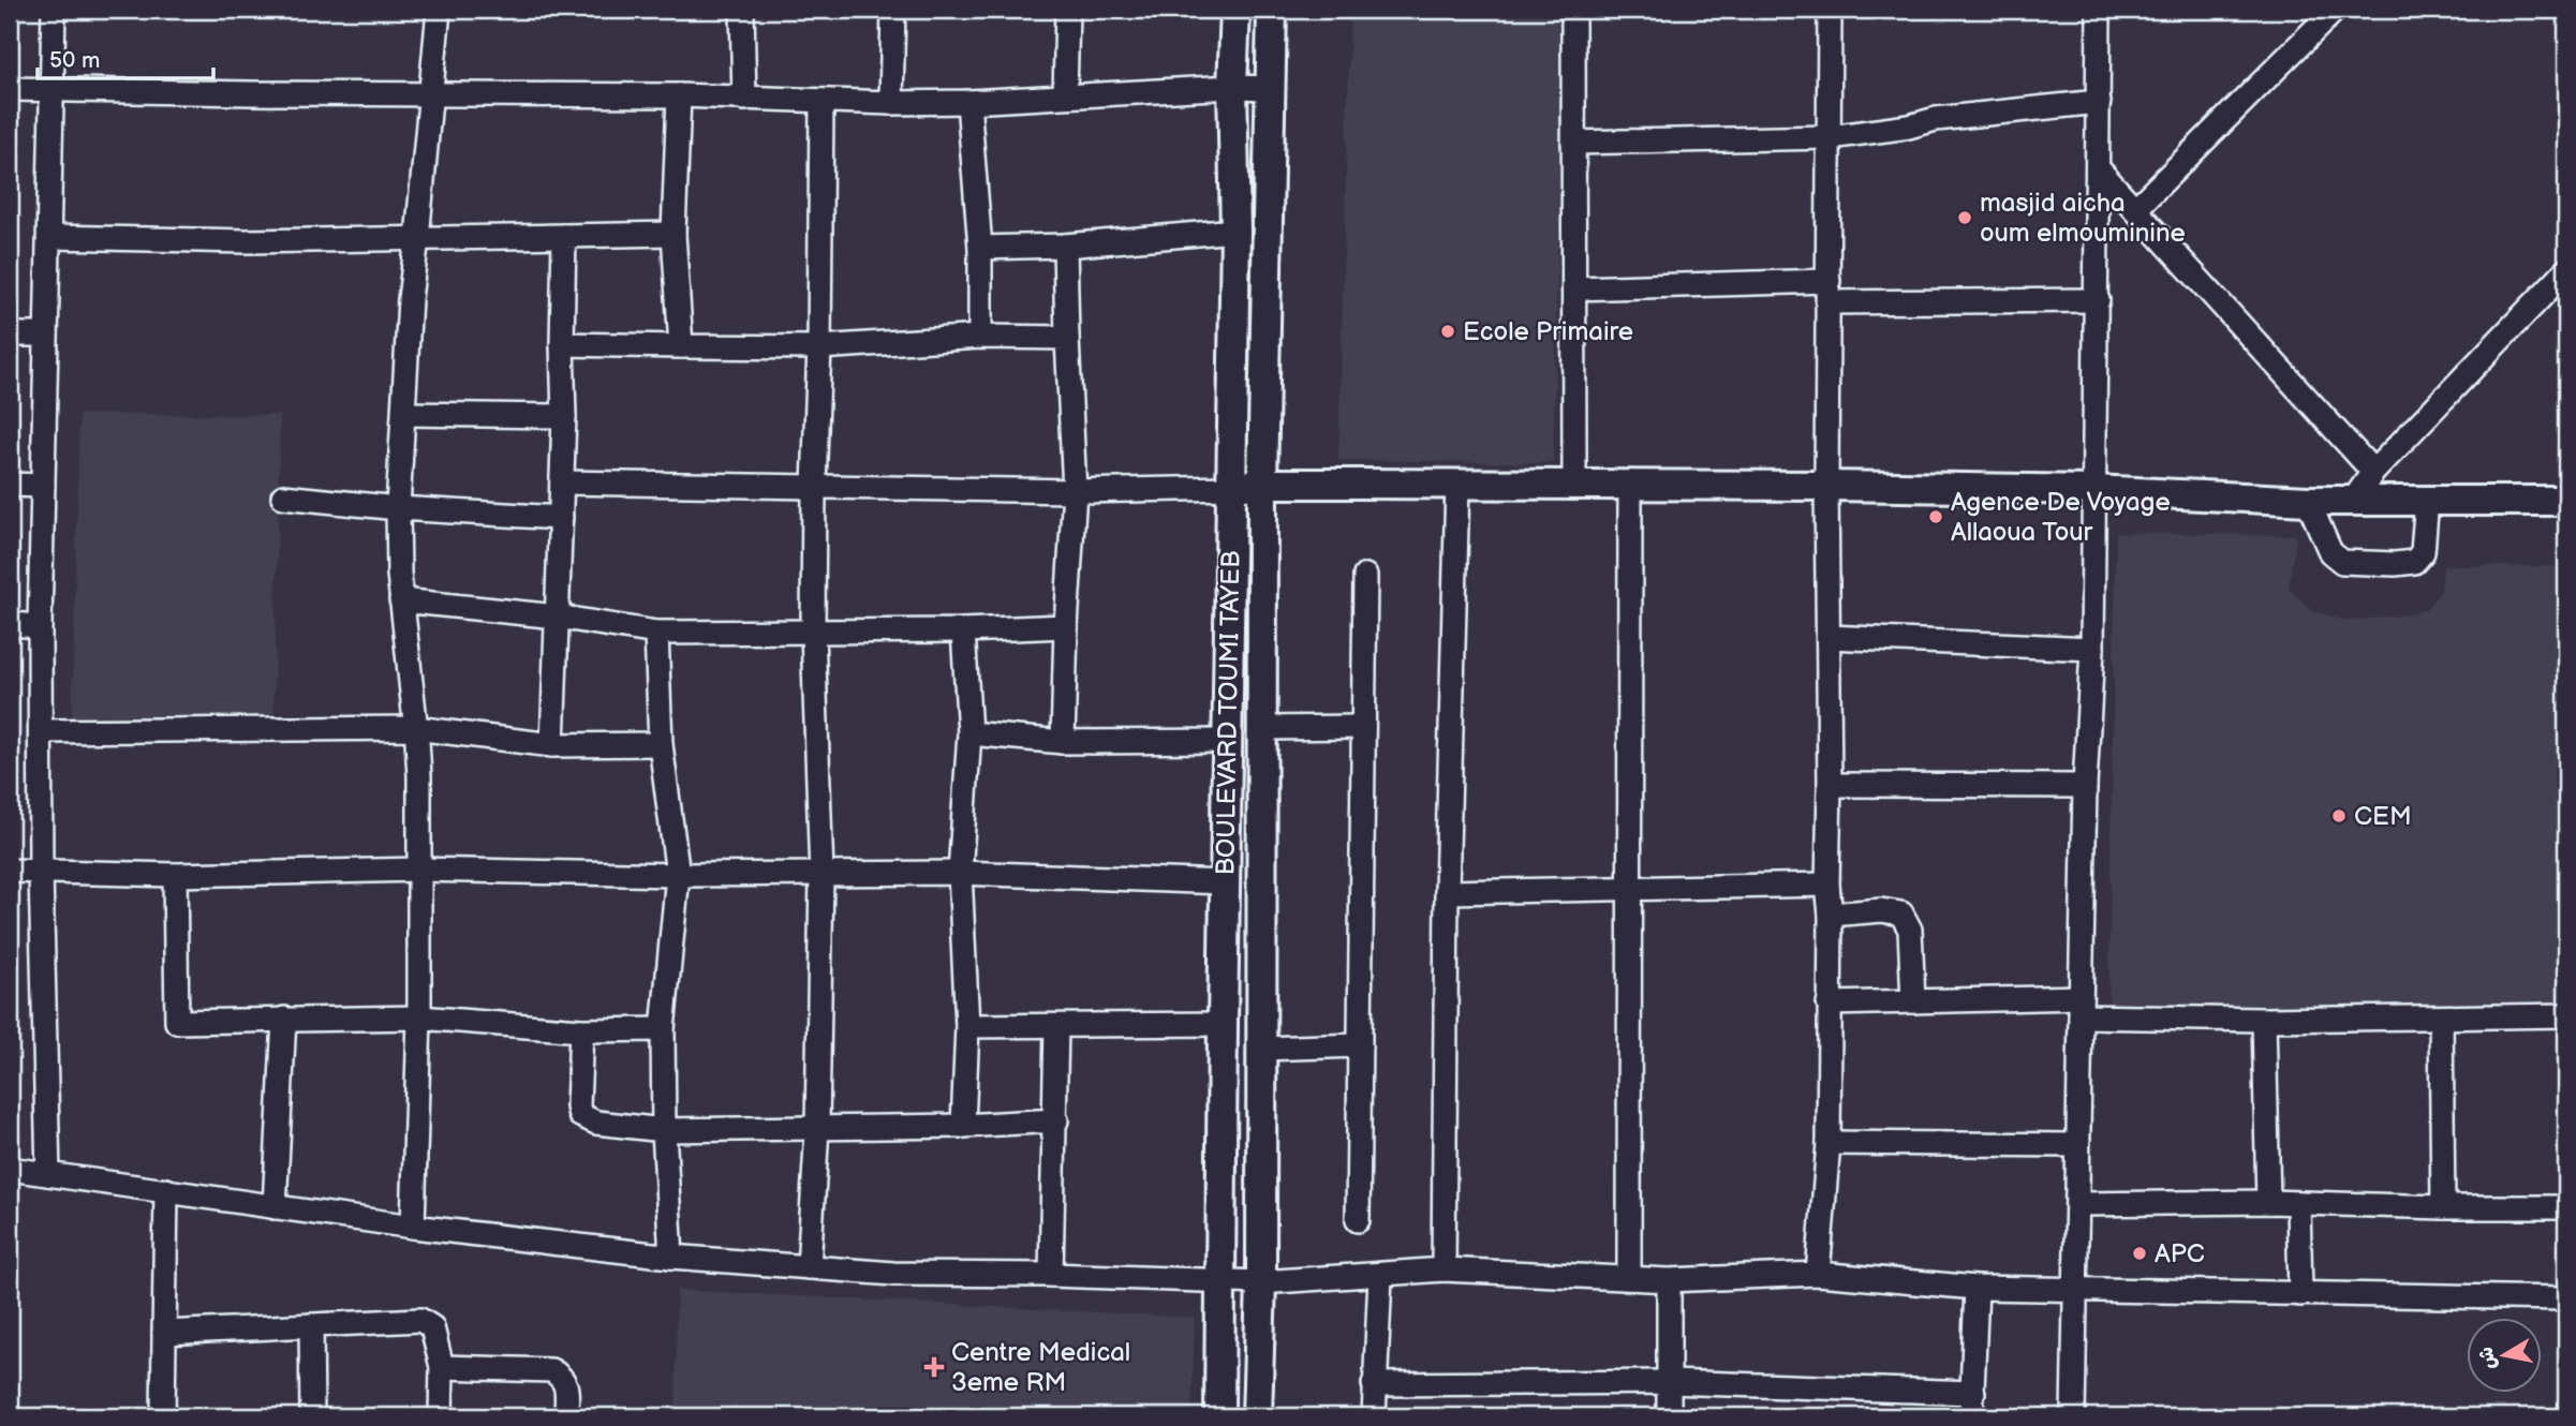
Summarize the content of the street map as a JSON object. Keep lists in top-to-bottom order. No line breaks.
{"streets":{"main road":["BOULEVARD TOUMI TAYEB"]},"places":{"other":["masjid aicha oum elmouminine","Ecole Primaire","Agence De Voyage Allaoua Tour","CEM","APC"],"health":["Centre Medical 3eme RM"]},"scale_bar":"50 m","north":"left"}
